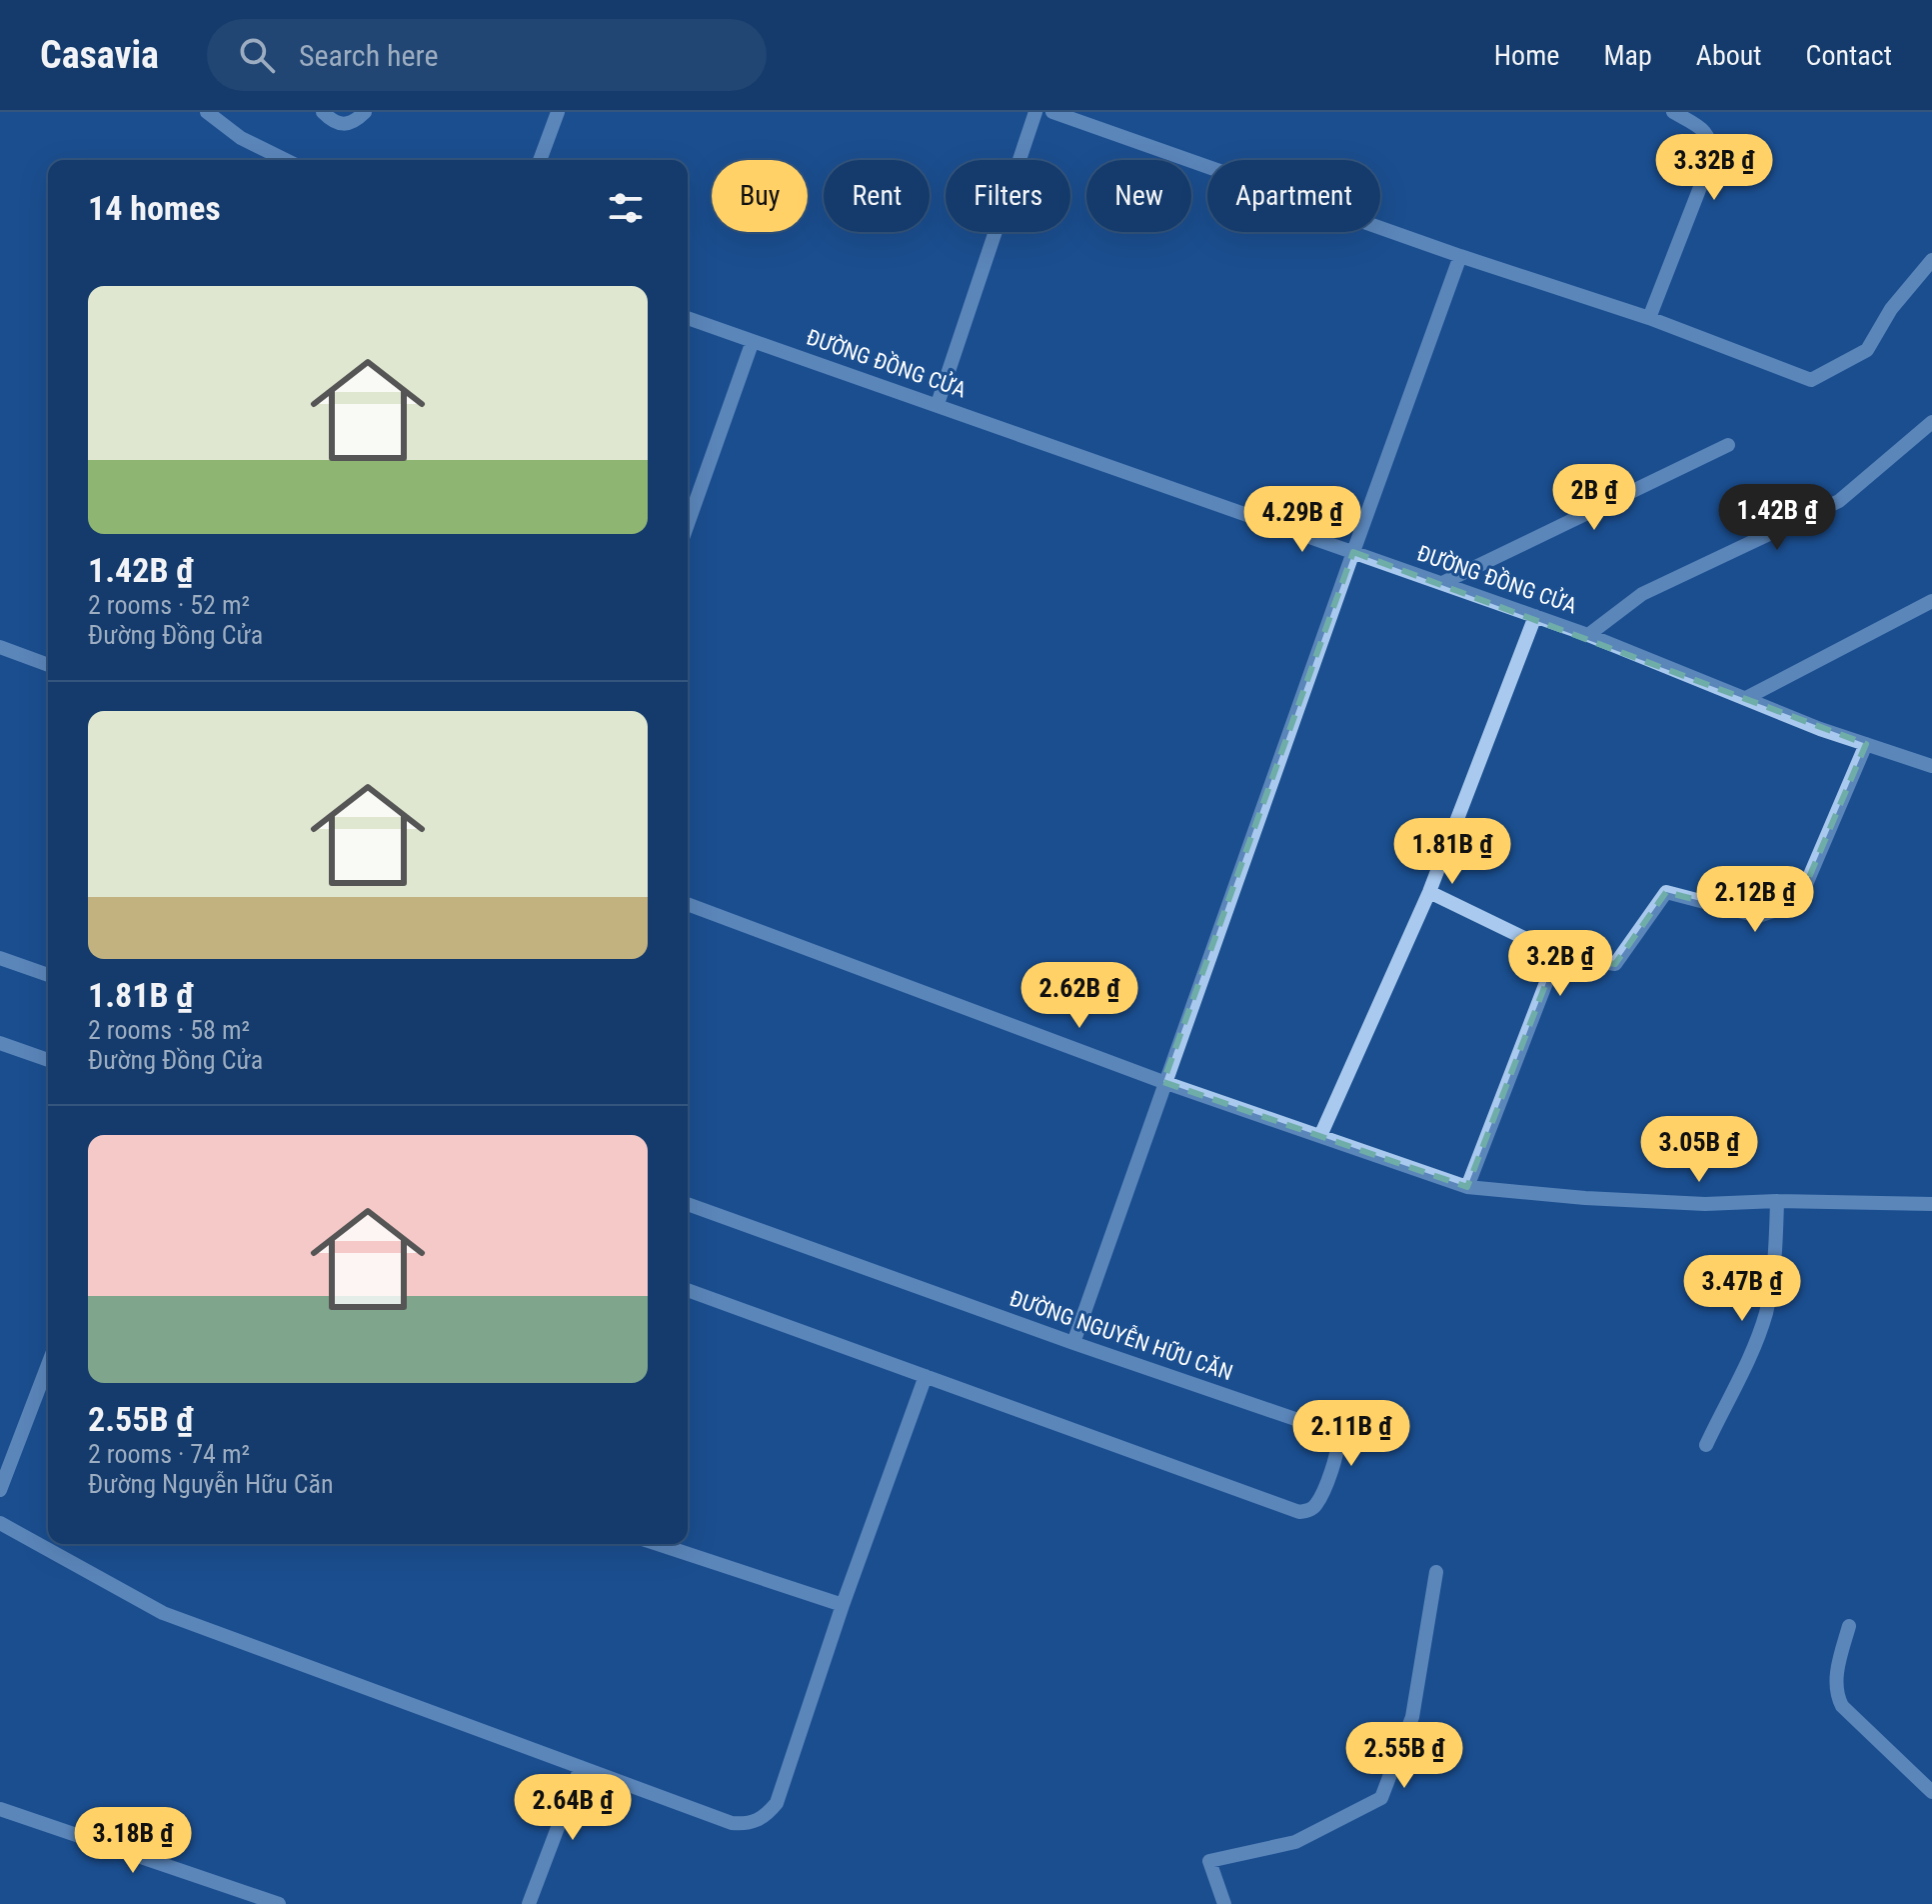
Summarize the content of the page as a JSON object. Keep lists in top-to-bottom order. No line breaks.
{"streets":{"street":["ĐƯỜNG ĐỒNG CỬA","ĐƯỜNG NGUYỄN HỮU CĂN"]},"page":{"header":"Casavia","search":"Search here","nav":["Home","Map","About","Contact"],"price":["3.32B ₫","2B ₫","1.42B ₫","4.29B ₫","1.81B ₫","2.12B ₫","3.2B ₫","2.62B ₫","3.05B ₫","3.47B ₫","2.11B ₫","2.55B ₫","2.64B ₫","3.18B ₫"],"chip":["Buy","Rent","Filters","New","Apartment"],"heading":"14 homes","list":[{"name":"1.42B ₫","note":"2 rooms · 52 m² · Đường Đồng Cửa"},{"name":"1.81B ₫","note":"2 rooms · 58 m² · Đường Đồng Cửa"},{"name":"2.55B ₫","note":"2 rooms · 74 m² · Đường Nguyễn Hữu Căn"}]}}
